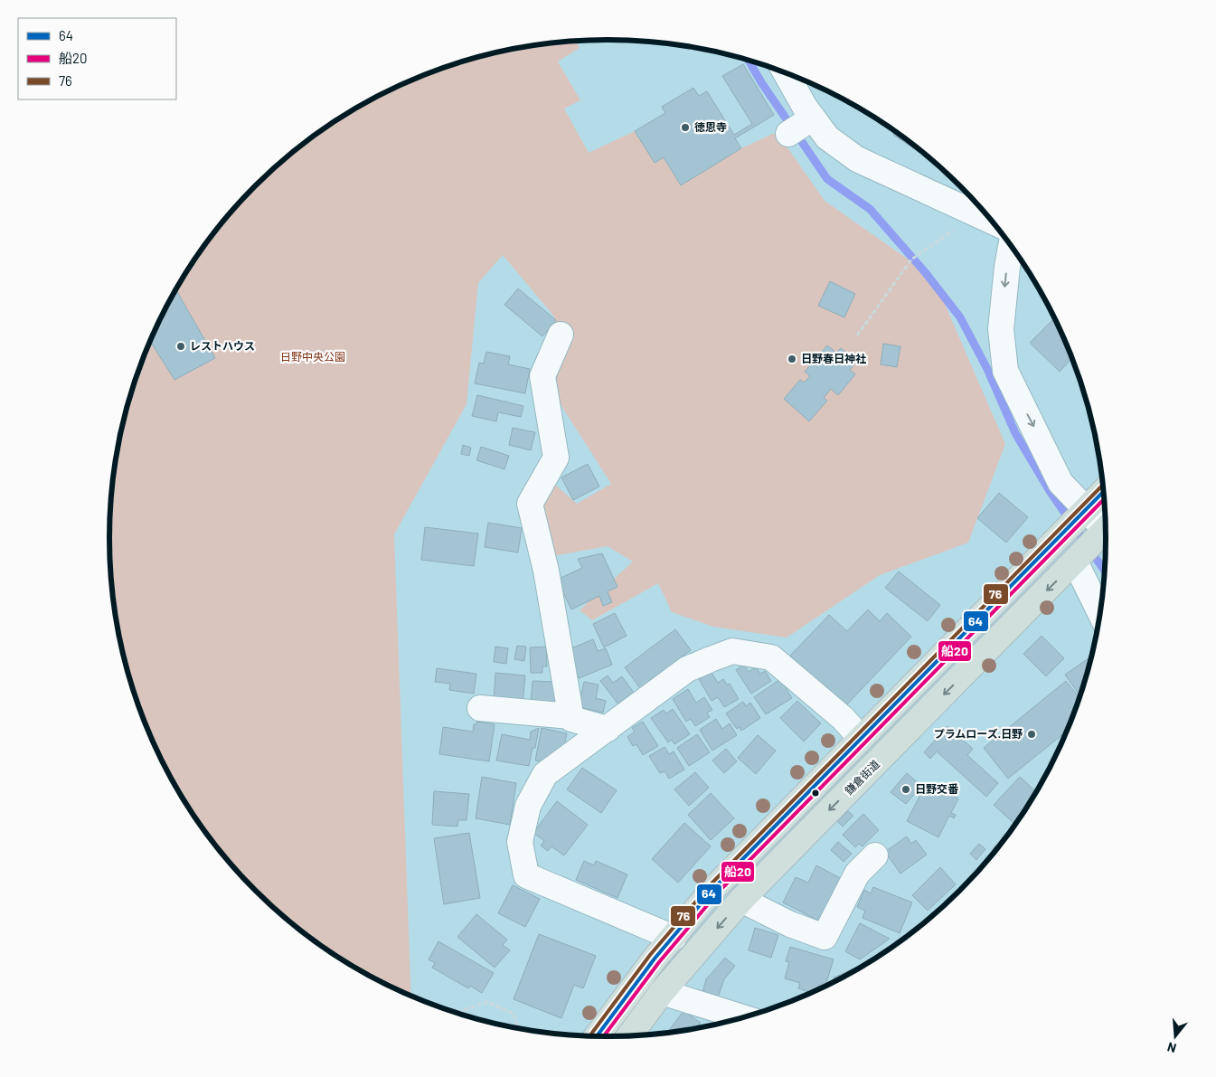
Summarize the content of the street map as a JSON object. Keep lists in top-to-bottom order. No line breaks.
{"streets":{"main road":["鎌倉街道"]},"parks":["日野中央公園"],"places":["徳恩寺","レストハウス","日野春日神社","プラムローズ.日野","日野交番"],"lines":["transit line 76","transit line 64","transit line 船20"],"legend":["64","船20","76"],"north":"bottom"}
